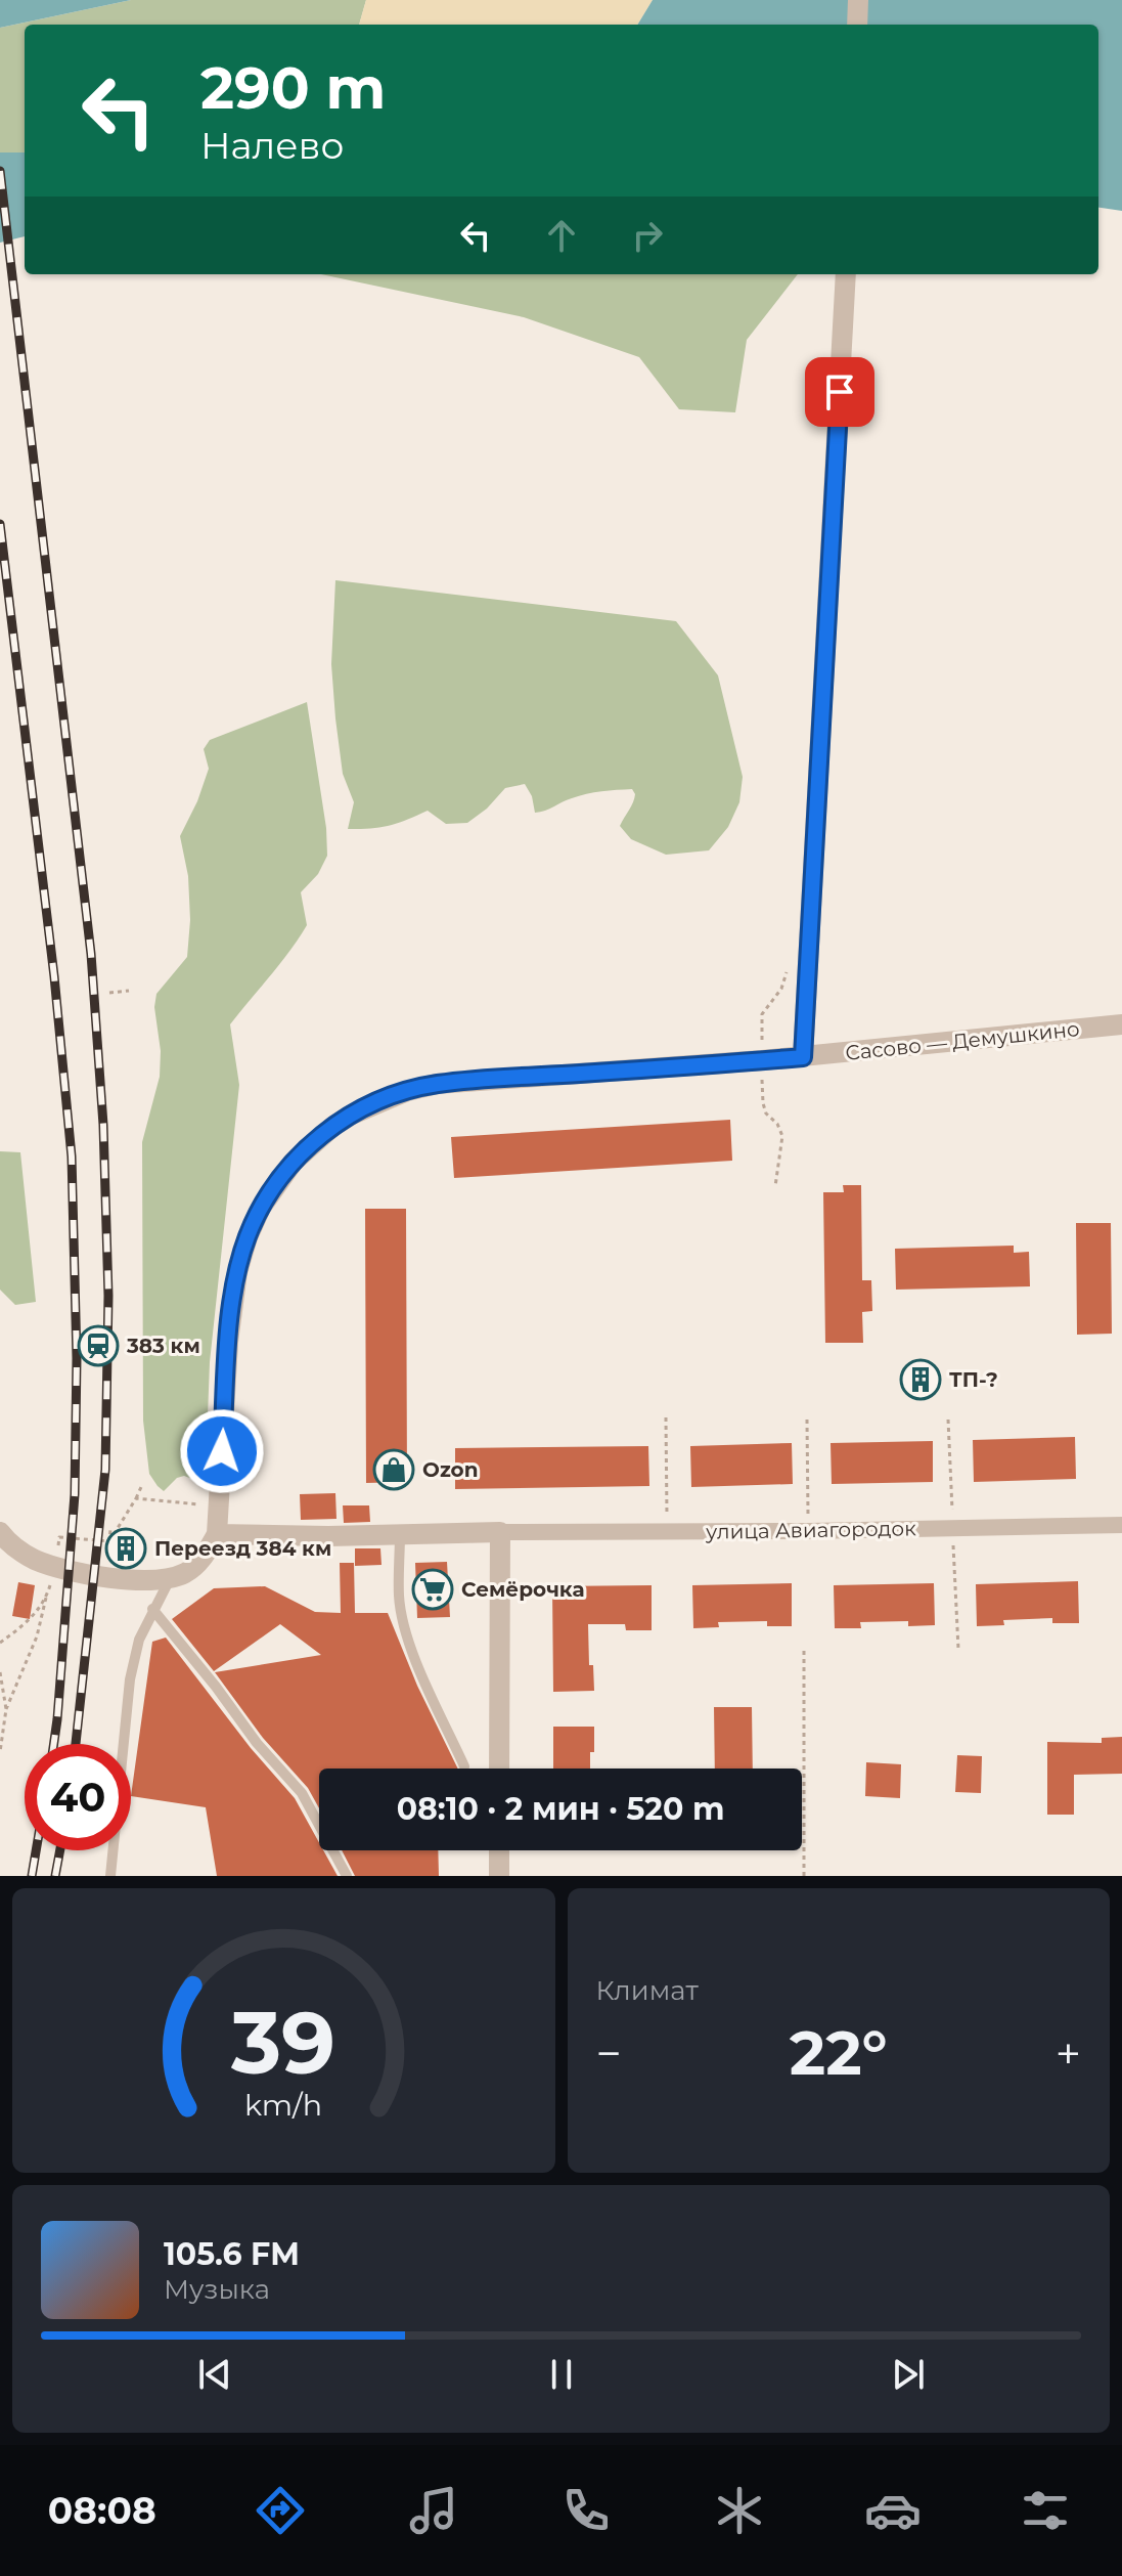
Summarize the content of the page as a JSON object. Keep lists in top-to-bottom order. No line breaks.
{"streets":{"street":["Сасово — Демушкино","улица Авиагородок"]},"crossings":[["Сасово — Демушкино","улица Авиагородок"]],"places":{"station":["383 км"],"building":["ТП-?","Переезд 384 км"],"shop":["Ozon"],"supermarket":["Семёрочка"]},"page":{"turn":["290 m","Налево"],"limit":"40","trip":"08:10 · 2 мин · 520 m","tile":"Климат","heat":["−","22°","+"],"song":["105.6 FM","Музыка"],"tabs":"08:08","gauge":["39","km/h"]}}
